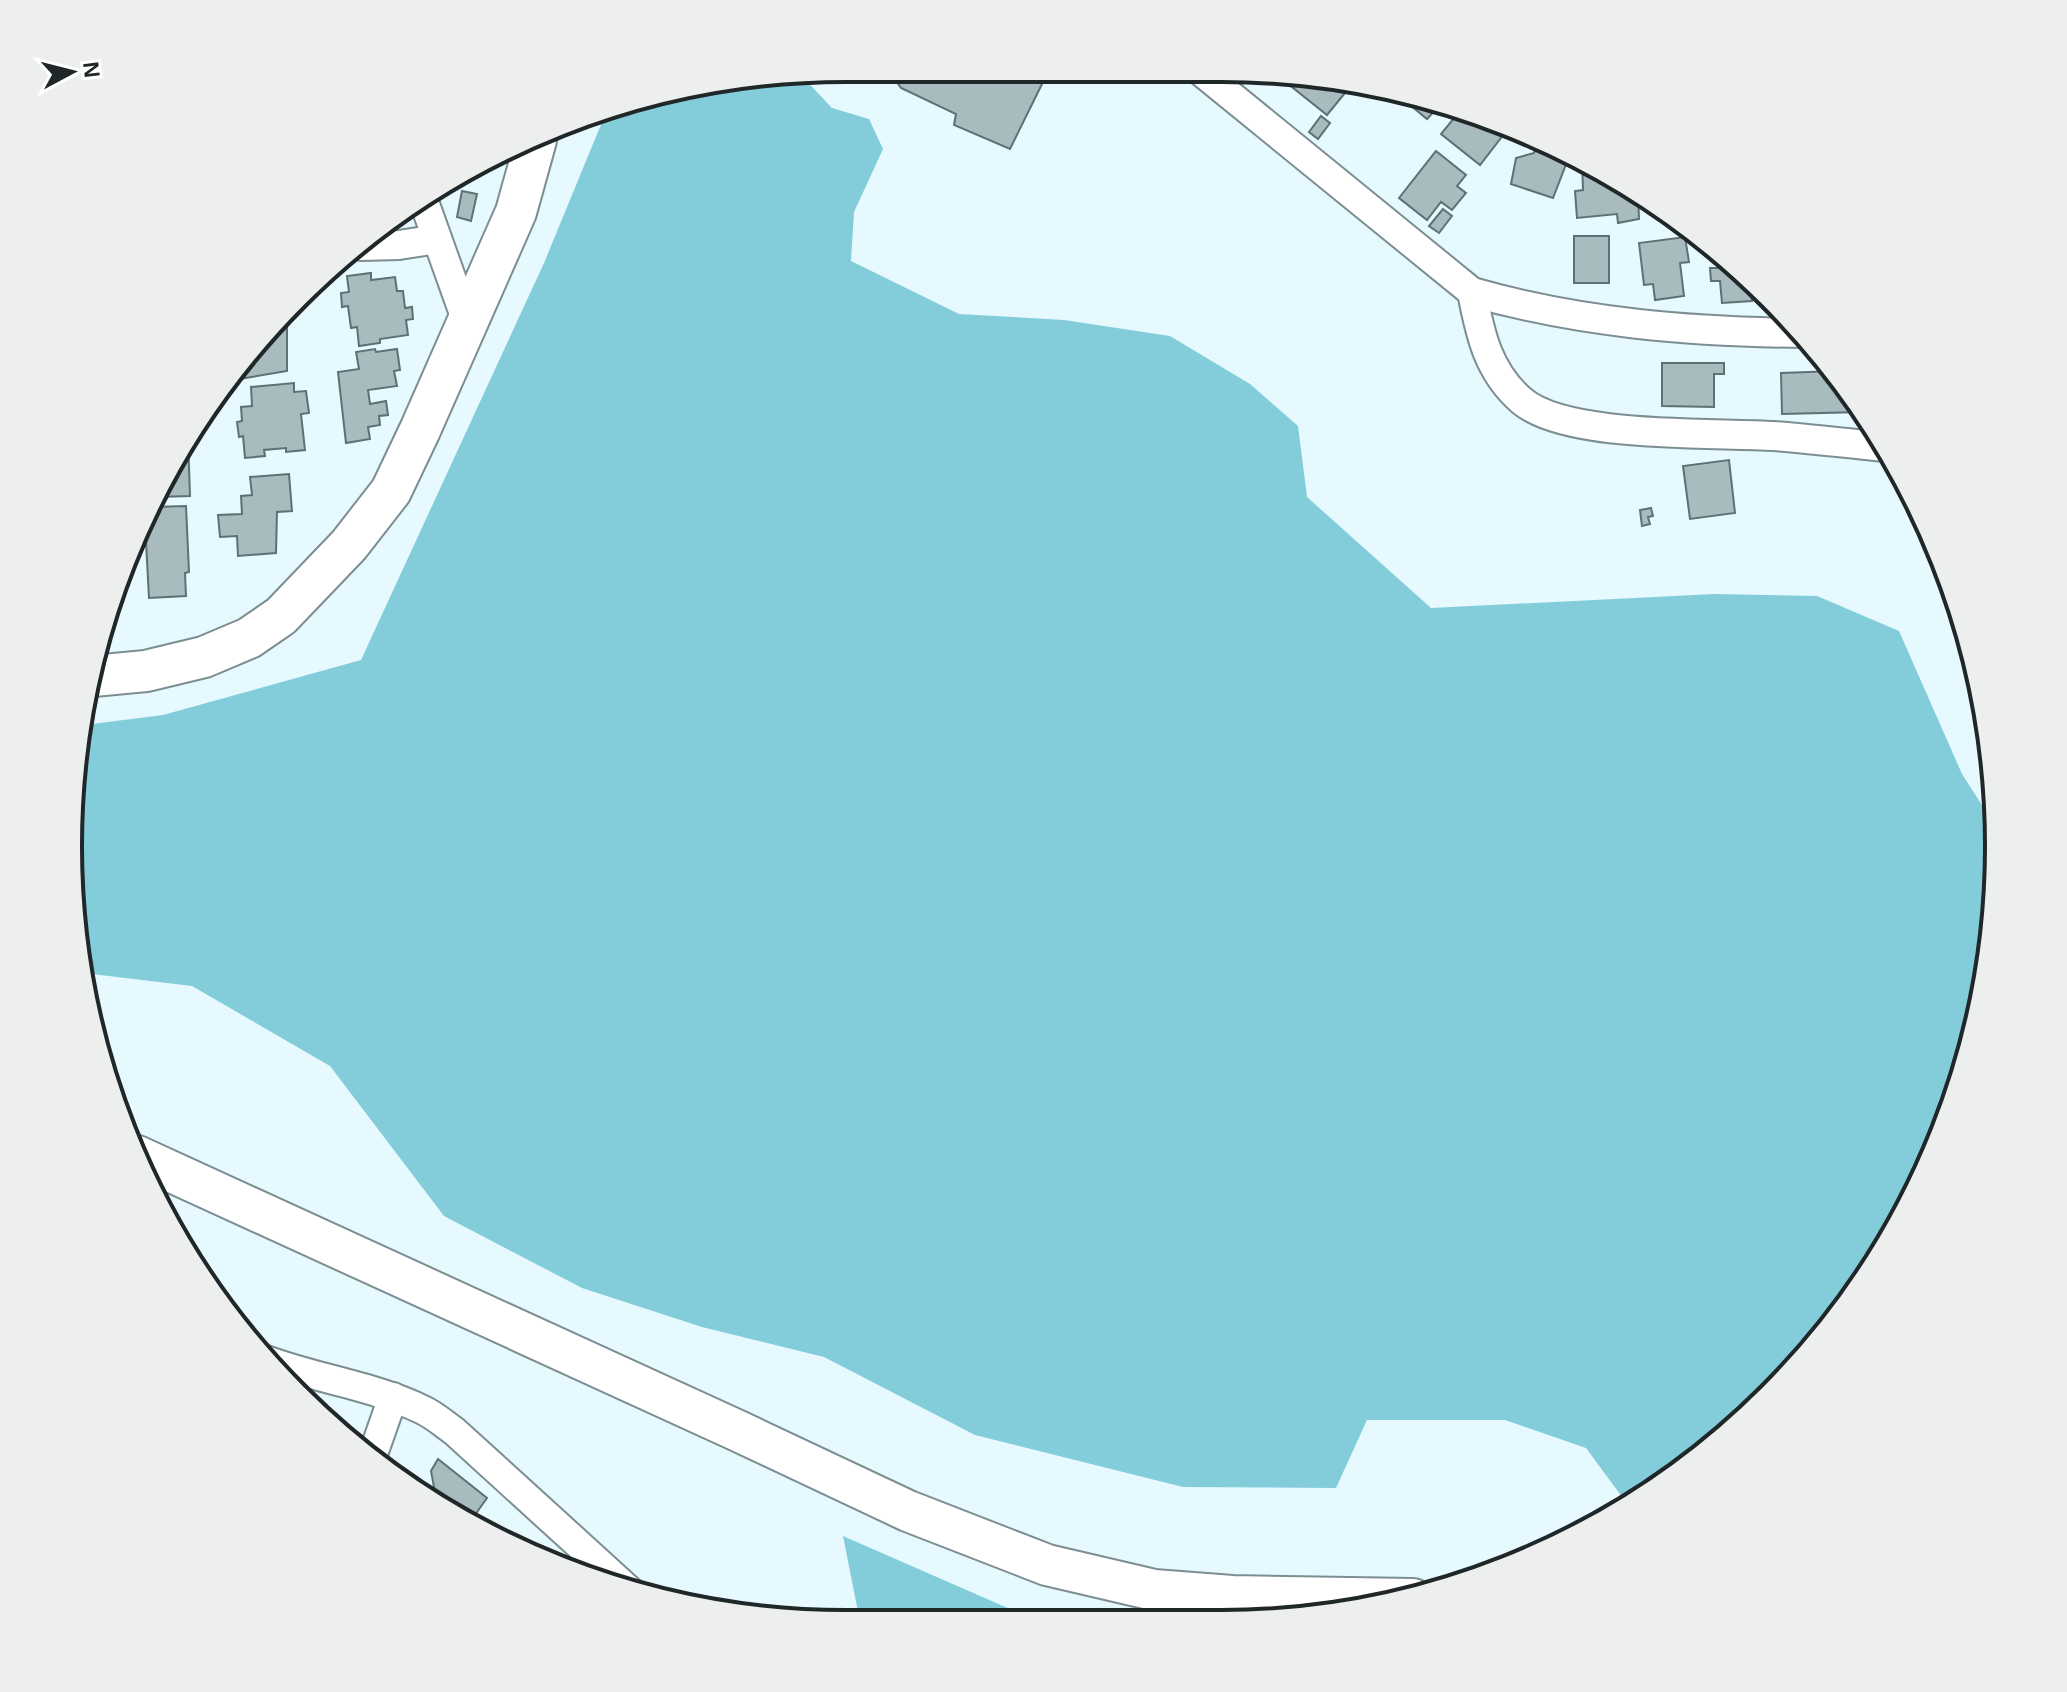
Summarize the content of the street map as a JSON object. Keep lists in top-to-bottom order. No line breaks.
{"north":"right"}
